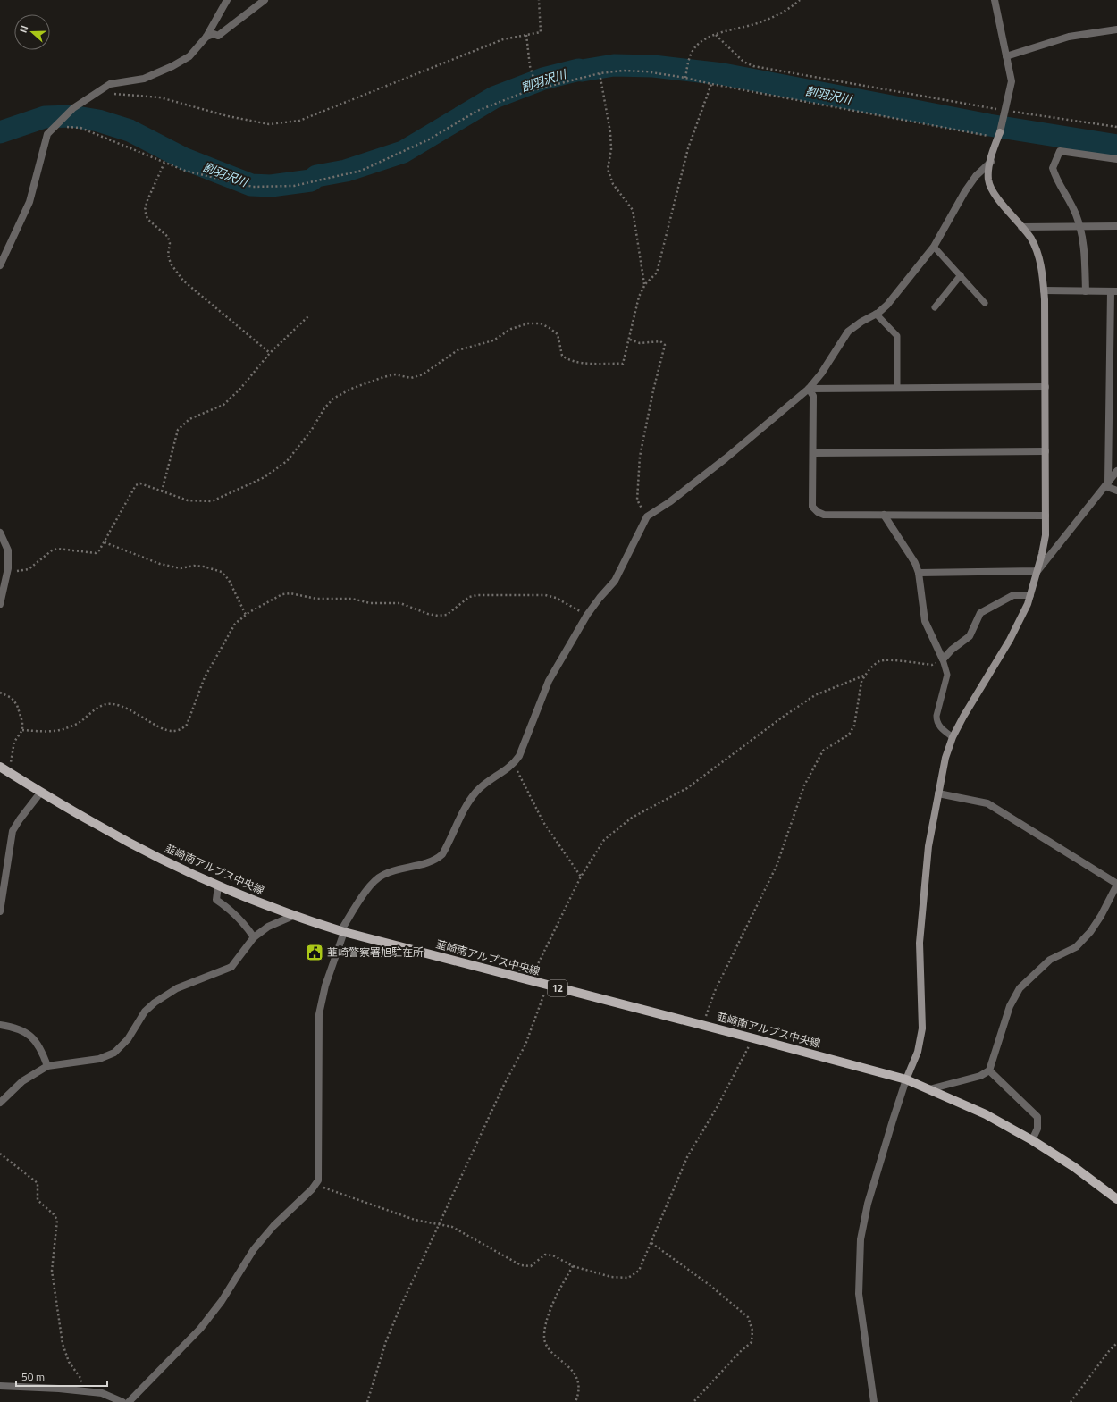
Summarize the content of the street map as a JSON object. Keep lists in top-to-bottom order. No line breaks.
{"streets":{"main road":["韮崎南アルプス中央線","12"]},"water":["割羽沢川"],"places":{"public building":["韮崎警察署旭駐在所"]},"scale_bar":"50 m","north":"left"}
